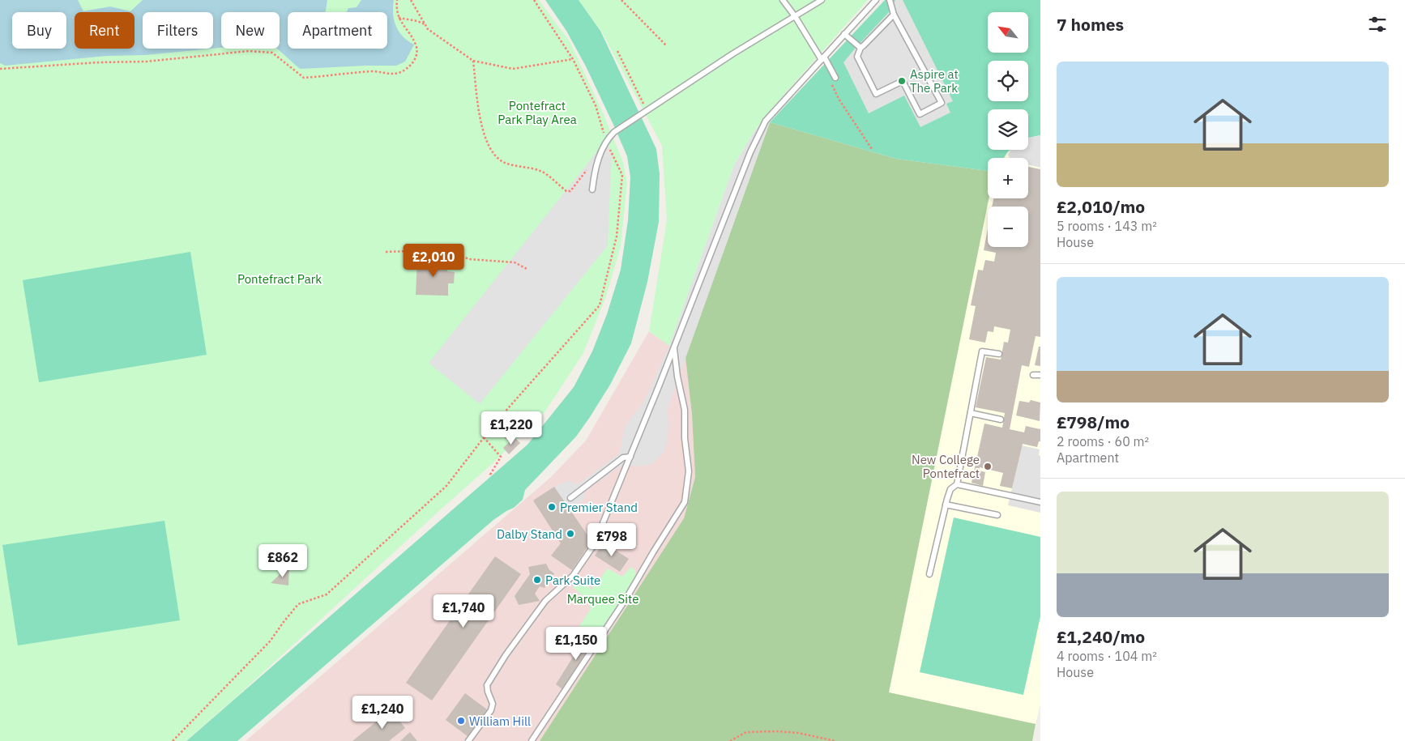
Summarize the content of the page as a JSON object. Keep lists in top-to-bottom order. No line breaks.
{"parks":["Pontefract Park Play Area","Pontefract Park","Marquee Site"],"places":["Aspire at The Park","New College Pontefract","Premier Stand","Dalby Stand","Park Suite","William Hill"],"north":"top left","page":{"heading":"7 homes","map_buttons":["+","−"],"chip":["Buy","Rent","Filters","New","Apartment"],"list":[{"name":"£2,010/mo","note":"5 rooms · 143 m² · House"},{"name":"£798/mo","note":"2 rooms · 60 m² · Apartment"},{"name":"£1,240/mo","note":"4 rooms · 104 m² · House"}],"price":["£2,010","£1,220","£798","£862","£1,740","£1,150","£1,240"]}}
